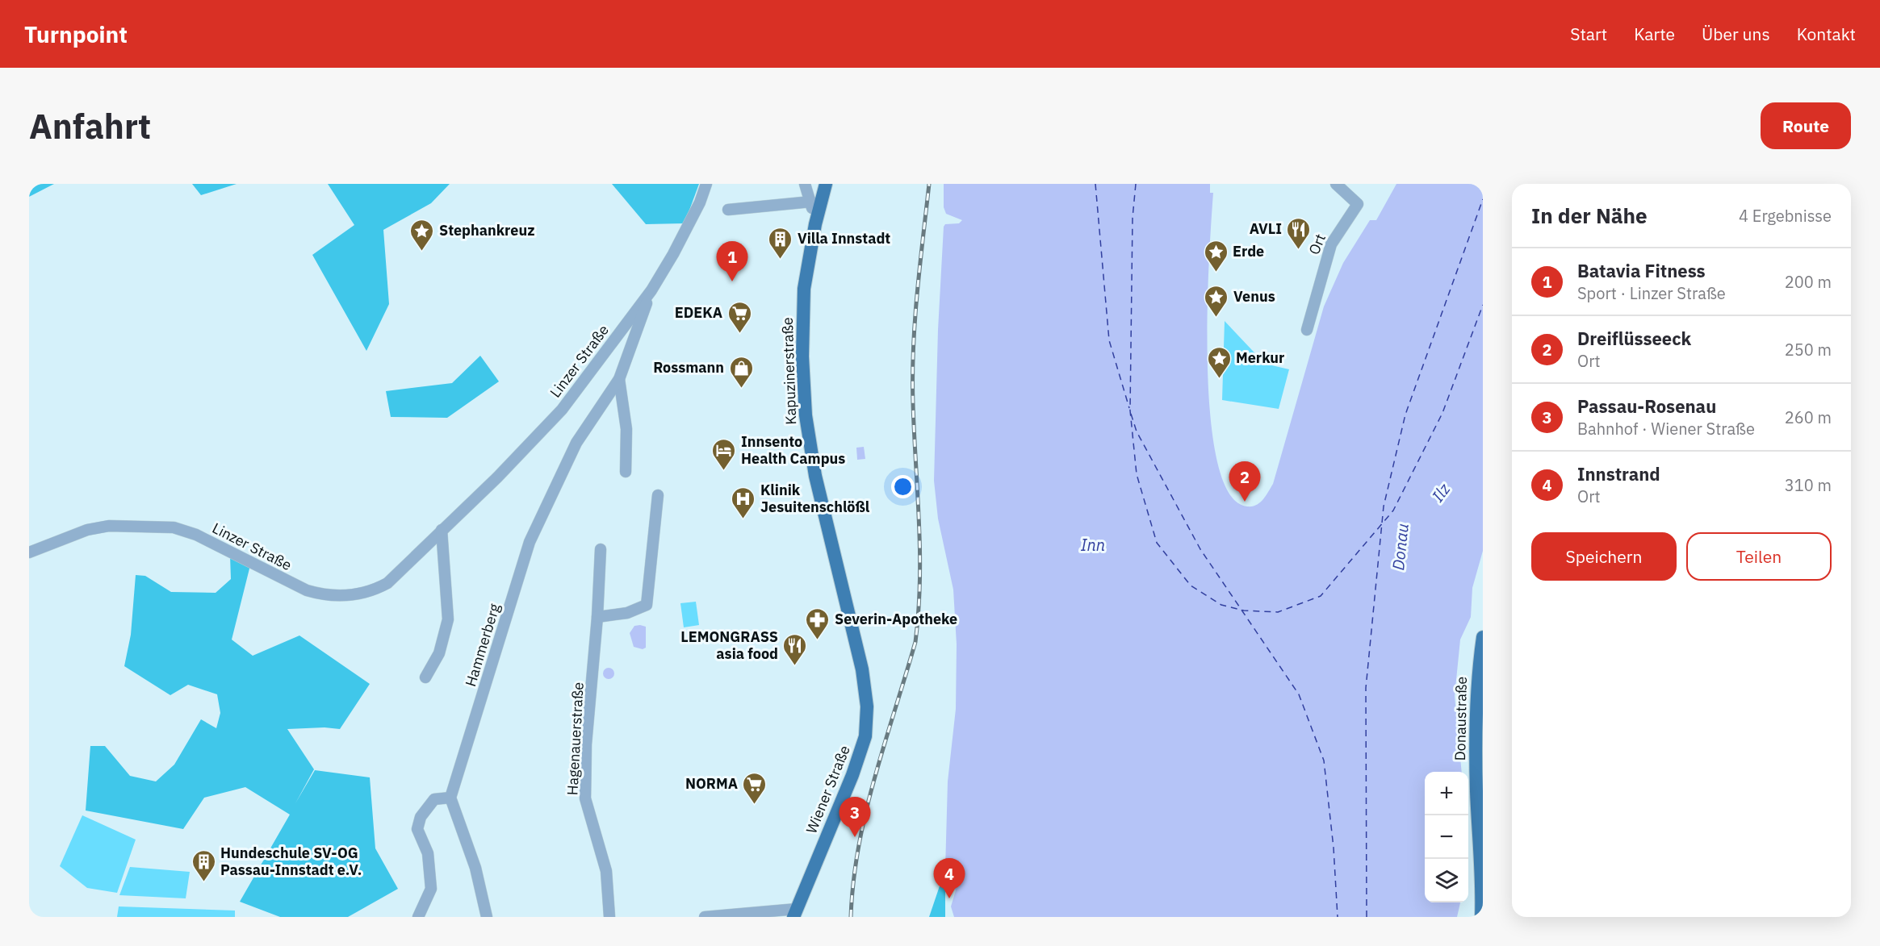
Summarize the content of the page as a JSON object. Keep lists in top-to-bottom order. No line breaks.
{"streets":{"main road":["Kapuzinerstraße","Donaustraße","Wiener Straße"],"street":["Ort","Linzer Straße","Hammerberg","Hagenauerstraße"]},"crossings":[["Linzer Straße","Hammerberg"],["Kapuzinerstraße","Wiener Straße"]],"water":["Ilz","Inn","Donau"],"places":{"restaurant":["AVLI","LEMONGRASS asia food"],"place":["Stephankreuz","Erde","Venus","Merkur"],"building":["Villa Innstadt","Hundeschule SV-OG Passau-Innstadt e.V."],"supermarket":["EDEKA","NORMA"],"shop":["Rossmann"],"hotel":["Innsento Health Campus"],"hospital":["Klinik Jesuitenschlößl"],"pharmacy":["Severin-Apotheke"]},"page":{"header":"Turnpoint","nav":["Start","Karte","Über uns","Kontakt"],"buttons":["Route",["Speichern","Teilen"]],"title":"Anfahrt","heading":["In der Nähe","4 Ergebnisse"],"pins":["1","2","3","4"],"list":[{"mark":"1","name":"Batavia Fitness","note":"Sport · Linzer Straße","value":"200 m"},{"mark":"2","name":"Dreiflüsseeck","note":"Ort","value":"250 m"},{"mark":"3","name":"Passau-Rosenau","note":"Bahnhof · Wiener Straße","value":"260 m"},{"mark":"4","name":"Innstrand","note":"Ort","value":"310 m"}],"map_buttons":["+","−"]}}
